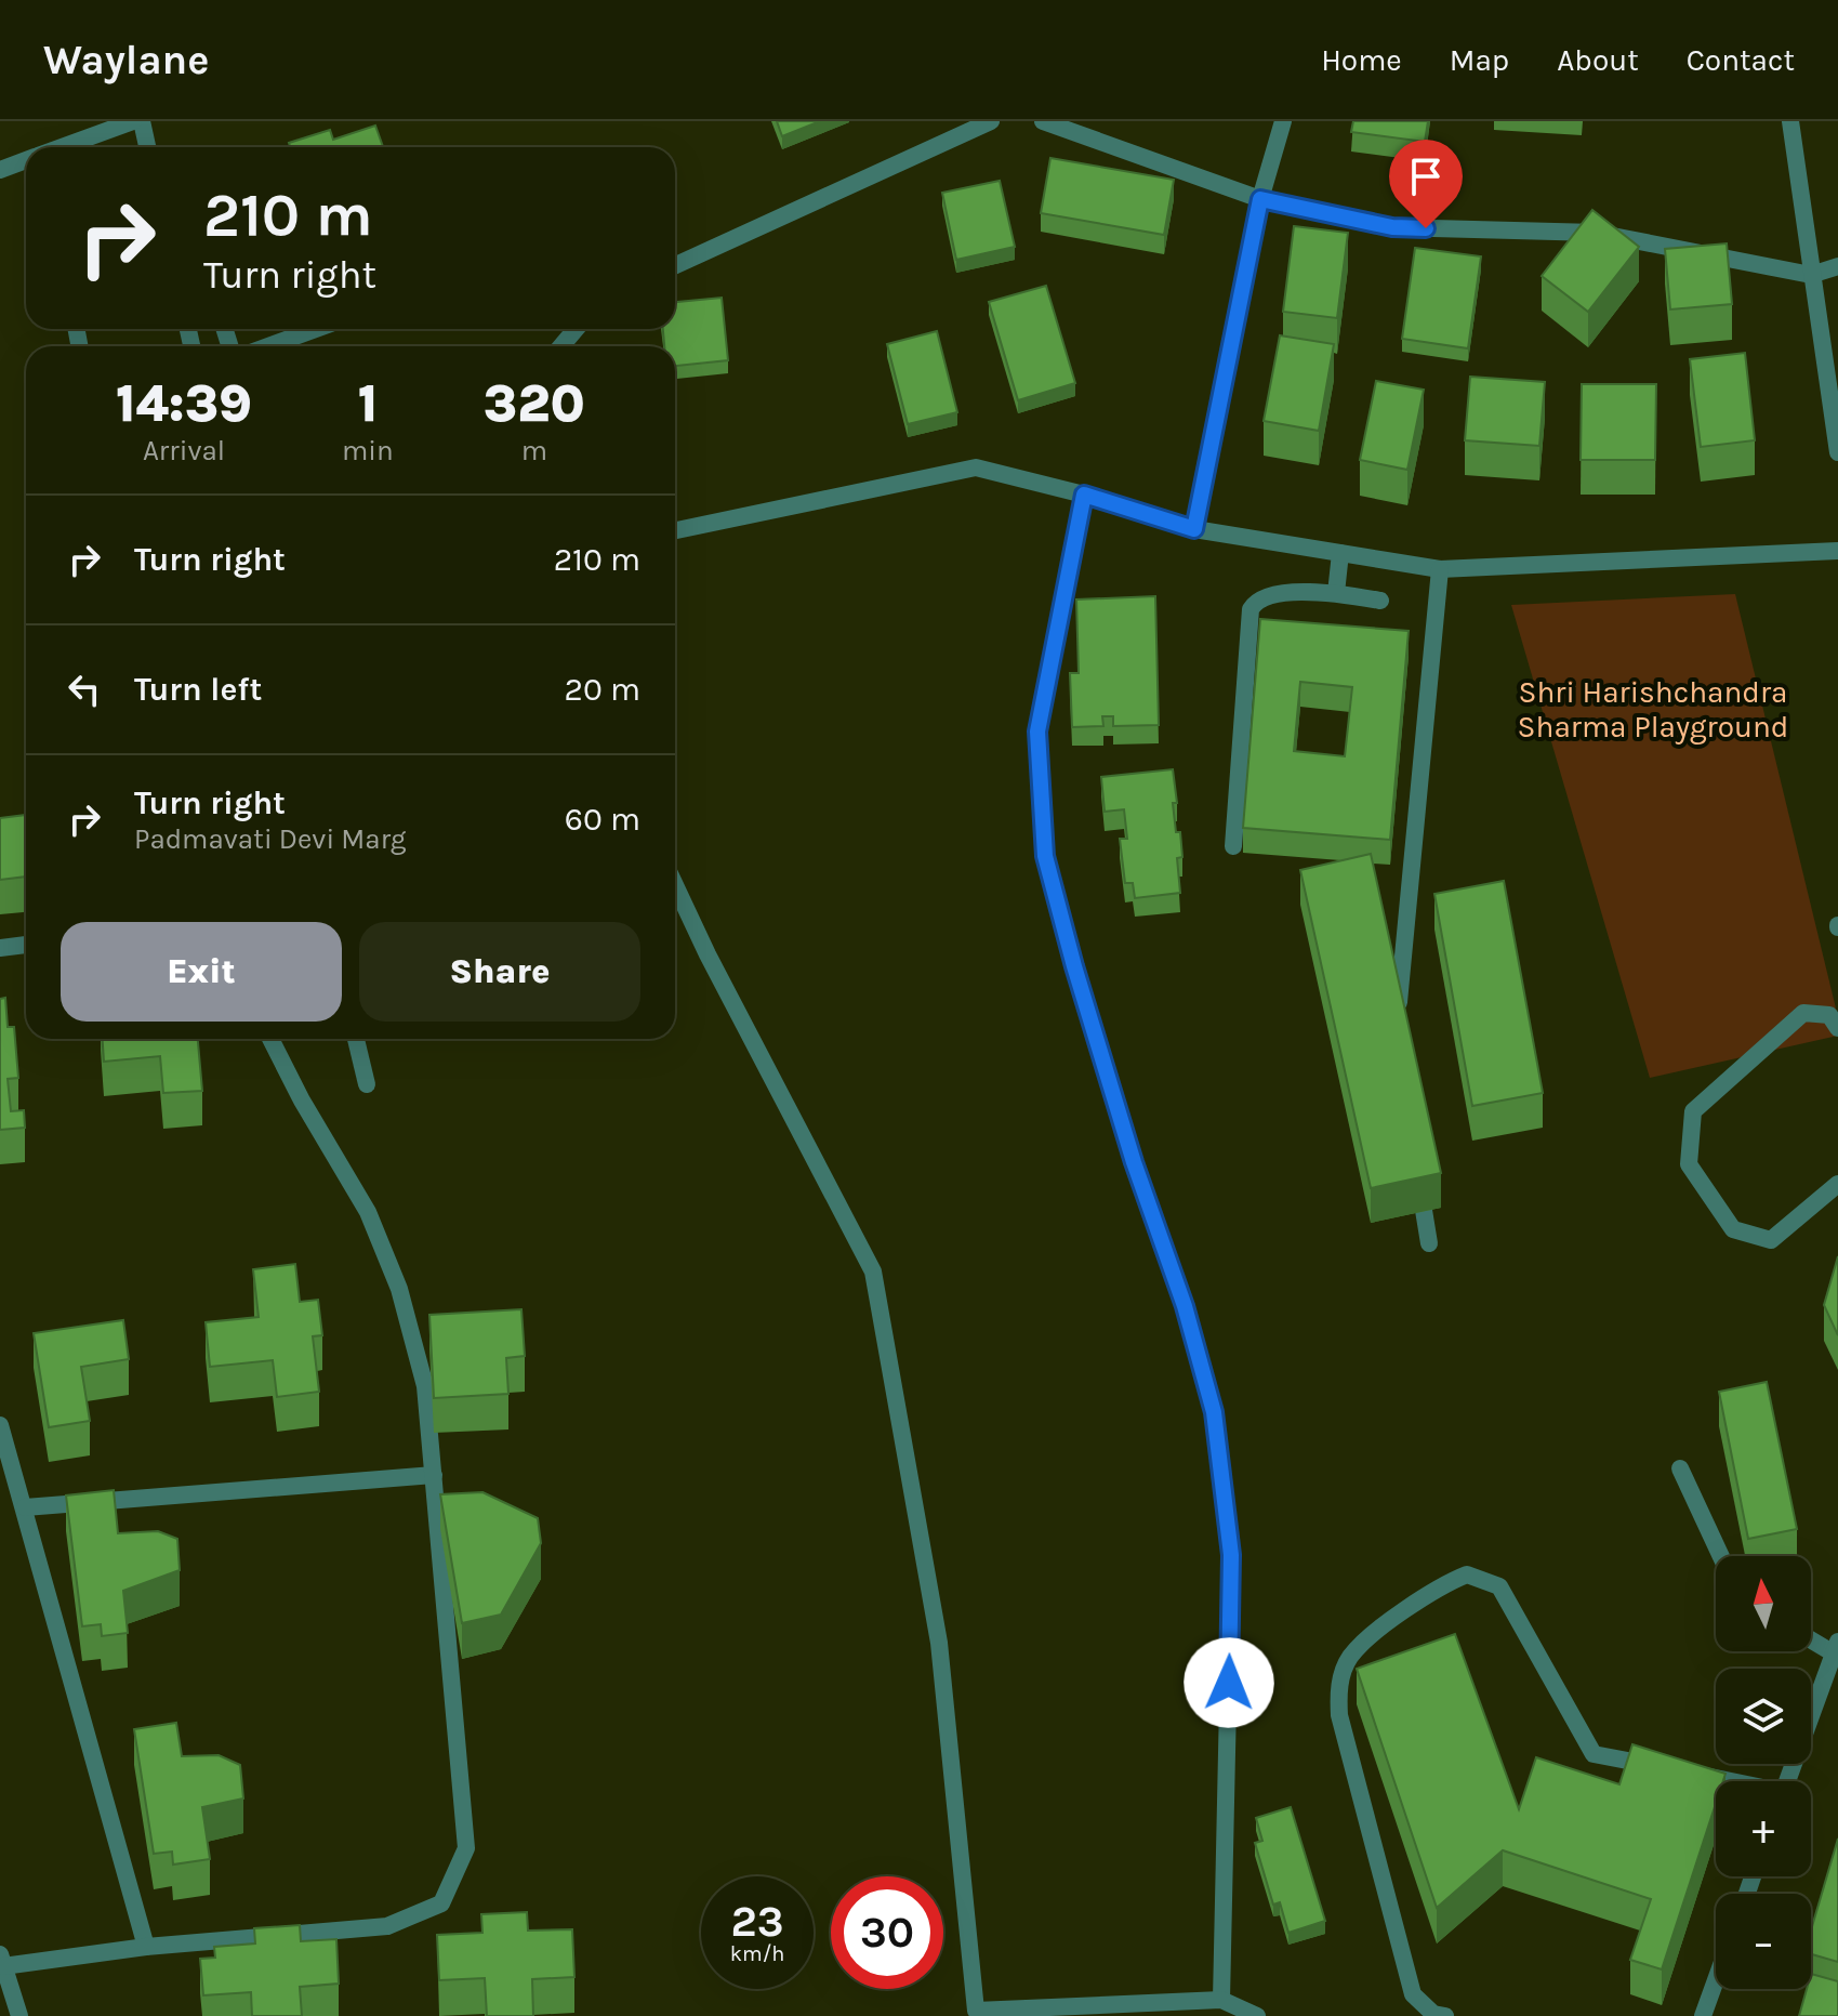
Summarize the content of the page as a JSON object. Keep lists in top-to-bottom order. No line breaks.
{"parks":["Shri Harishchandra Sharma Playground"],"north":"top","page":{"header":"Waylane","nav":["Home","Map","About","Contact"],"turn":["210 m","Turn right"],"eta":["14:39","Arrival","1","min","320","m"],"list":[{"name":"Turn right","value":"210 m"},{"name":"Turn left","value":"20 m"},{"name":"Turn right","note":"Padmavati Devi Marg","value":"60 m"}],"buttons":["Exit","Share"],"map_buttons":["+","−"],"speed":"23 km/h","limit":"30"}}
